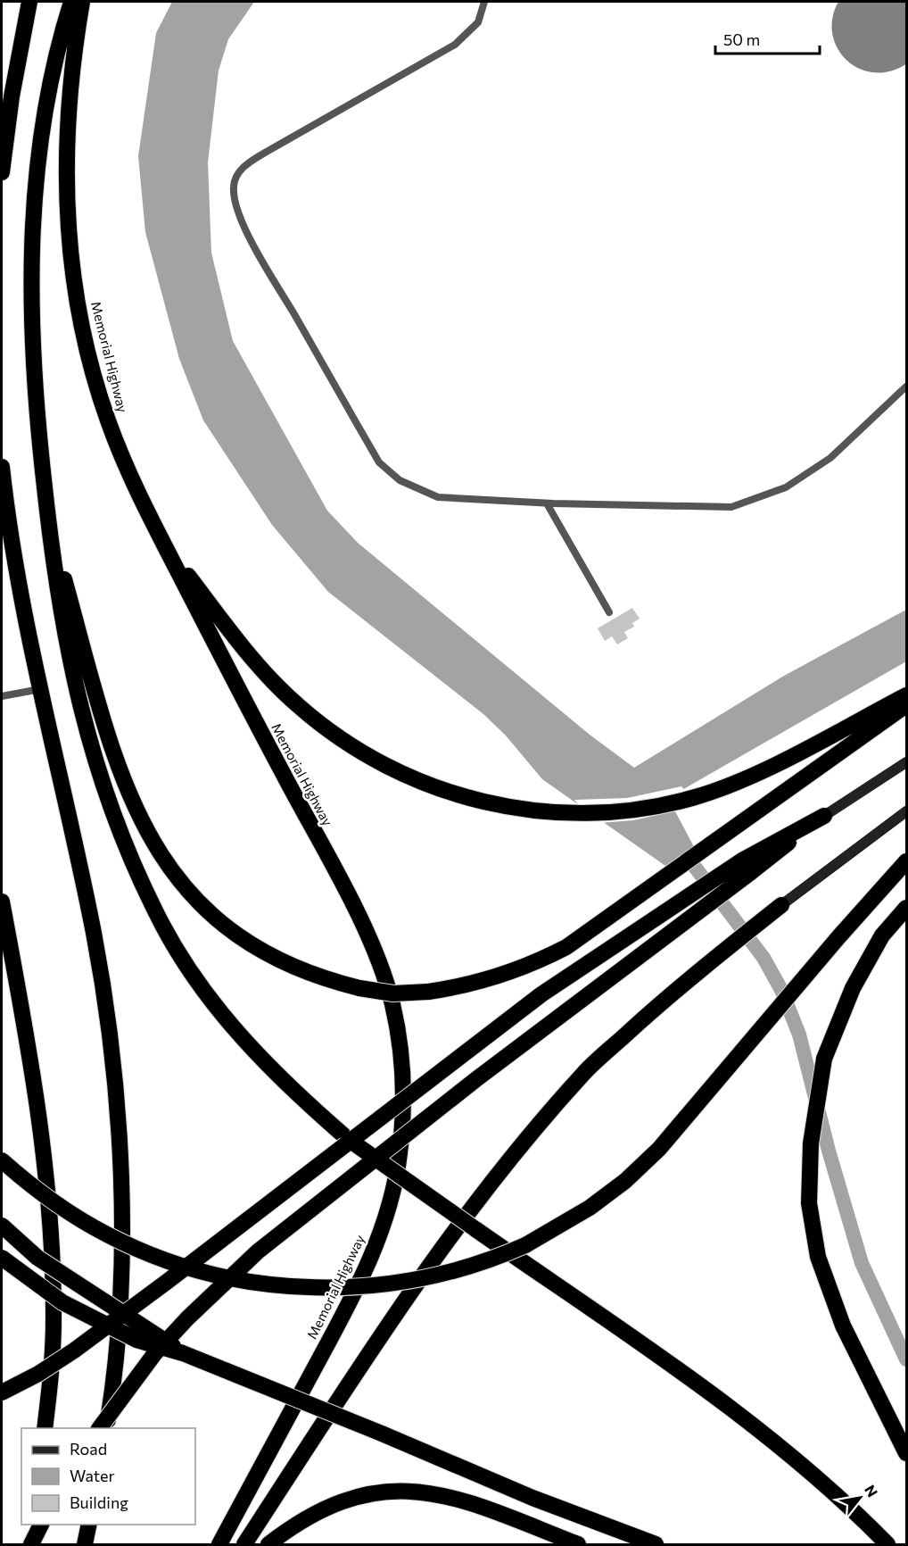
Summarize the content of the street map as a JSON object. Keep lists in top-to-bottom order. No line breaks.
{"streets":{"highway":["Memorial Highway"]},"legend":["Road","Water","Building"],"scale_bar":"50 m","north":"top right"}
